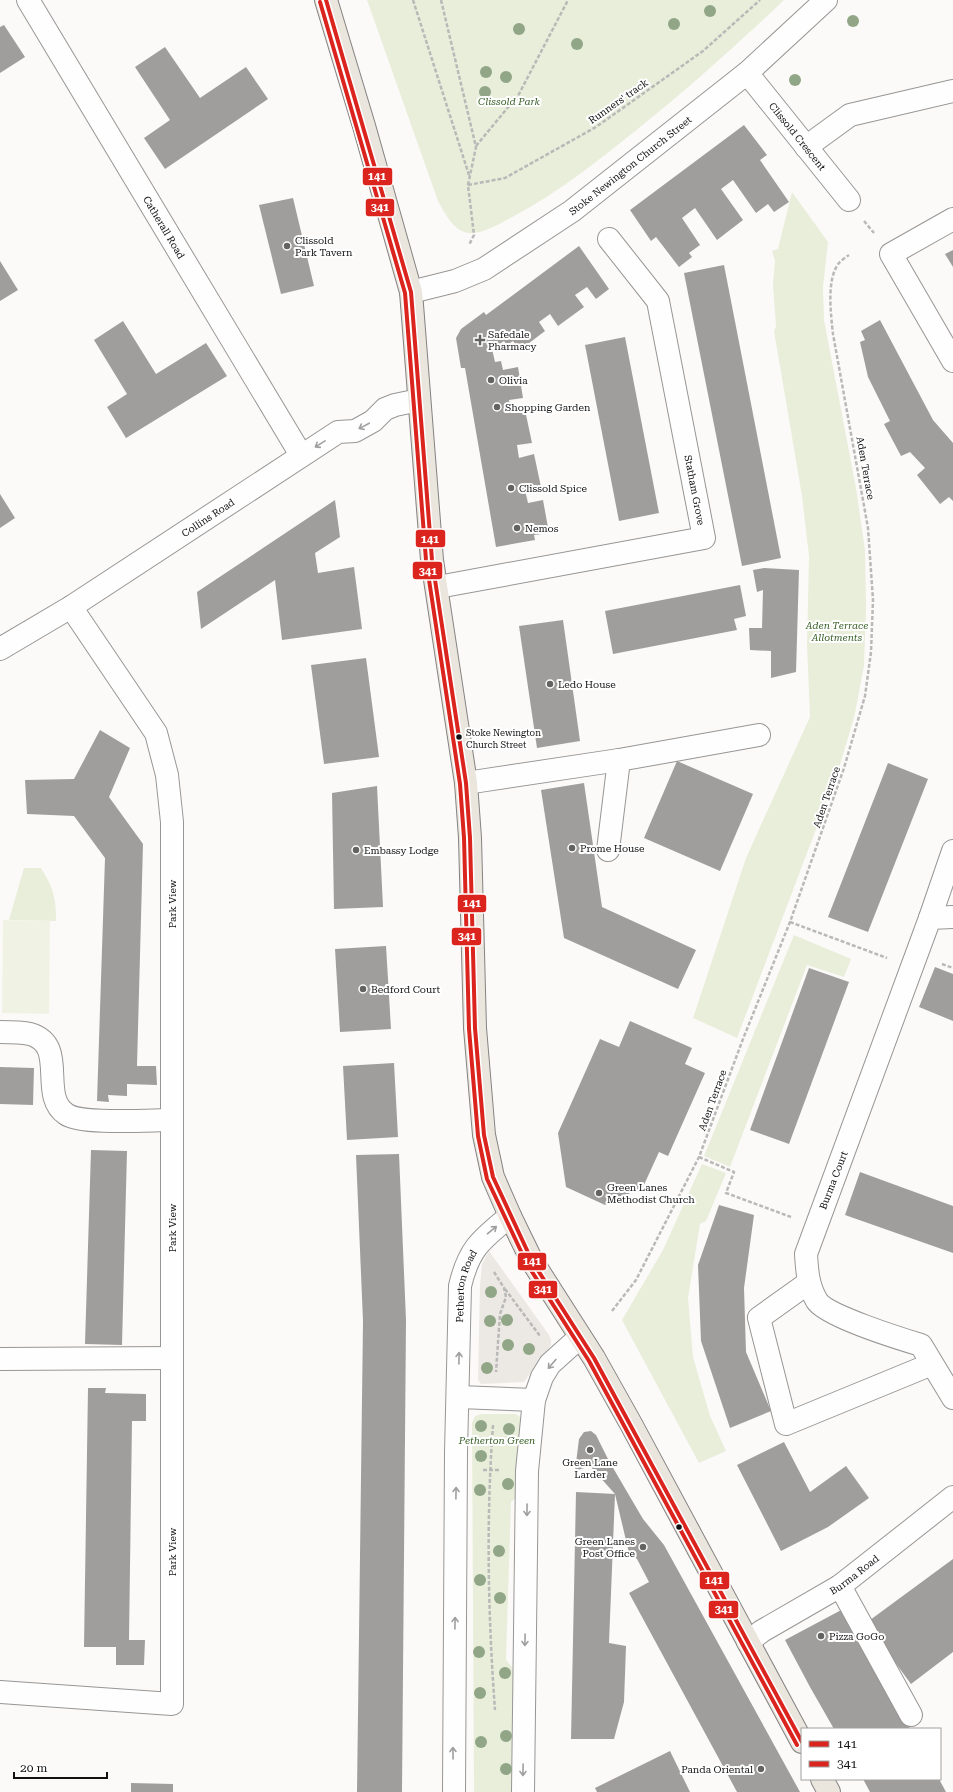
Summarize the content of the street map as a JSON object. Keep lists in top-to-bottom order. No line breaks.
{"streets":{"street":["Clissold Crescent","Stoke Newington Church Street","Catherall Road","Statham Grove","Collins Road","Park View","Burma Court","Petherton Road","Burma Road"],"path":["Runners' track","Aden Terrace"]},"crossings":[["Clissold Crescent","Stoke Newington Church Street"],["Catherall Road","Collins Road"],["Collins Road","Park View"]],"parks":["Clissold Park","Aden Terrace Allotments","Petherton Green"],"places":{"other":["Clissold Park Tavern","Olivia","Shopping Garden","Clissold Spice","Nemos","Ledo House","Stoke Newington Church Street","Prome House","Embassy Lodge","Bedford Court","Green Lanes Methodist Church","Green Lane Larder","Green Lanes Post Office","Pizza GoGo","Panda Oriental"],"health":["Safedale Pharmacy"]},"lines":["transit line 141","transit line 341"],"legend":["141","341"],"scale_bar":"20 m"}
